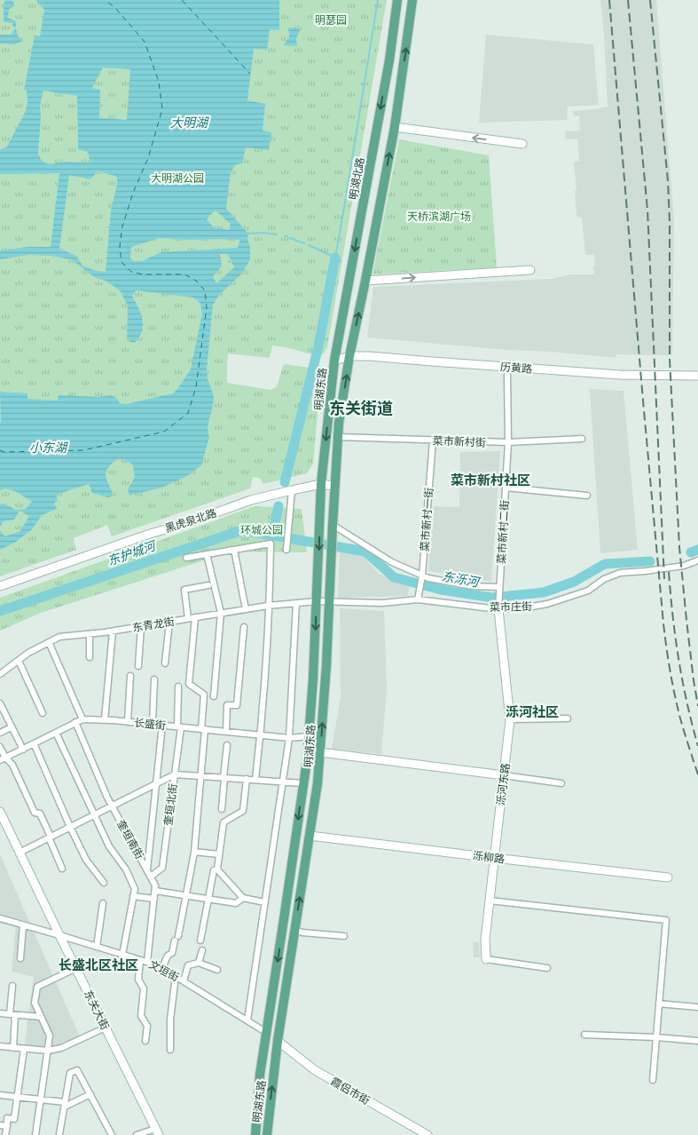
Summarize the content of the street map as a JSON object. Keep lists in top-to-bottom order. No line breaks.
{"streets":{"main road":["明湖北路","明湖东路"],"street":["历黄路","菜市新村街","菜市新村一街","黑虎泉北路","菜市新村二街","菜市庄街","东青龙街","长盛街","泺河东路","奎垣北街","奎垣南街","泺柳路","文垣街","东关大街","霞侣市街"]},"crossings":[["明湖北路","历黄路"],["明湖北路","明湖东路"],["历黄路","明湖东路"],["明湖东路","菜市新村街"],["明湖东路","黑虎泉北路"],["明湖东路","菜市庄街"],["明湖东路","东青龙街"],["明湖东路","长盛街"],["明湖东路","泺柳路"],["明湖东路","文垣街"],["明湖东路","霞侣市街"],["菜市新村街","菜市新村一街"],["菜市新村街","菜市新村二街"],["菜市新村一街","菜市庄街"],["菜市新村二街","菜市庄街"],["菜市新村二街","泺河东路"],["菜市庄街","东青龙街"],["菜市庄街","泺河东路"],["长盛街","奎垣北街"],["长盛街","奎垣南街"],["泺河东路","泺柳路"],["奎垣北街","奎垣南街"],["奎垣南街","文垣街"],["文垣街","东关大街"]],"districts":["东关街道","菜市新村社区","泺河社区","长盛北区社区"],"water":["大明湖","小东湖","东护城河","东泺河"],"parks":["明瑟园","大明湖公园","天桥滨湖广场","环城公园"]}
